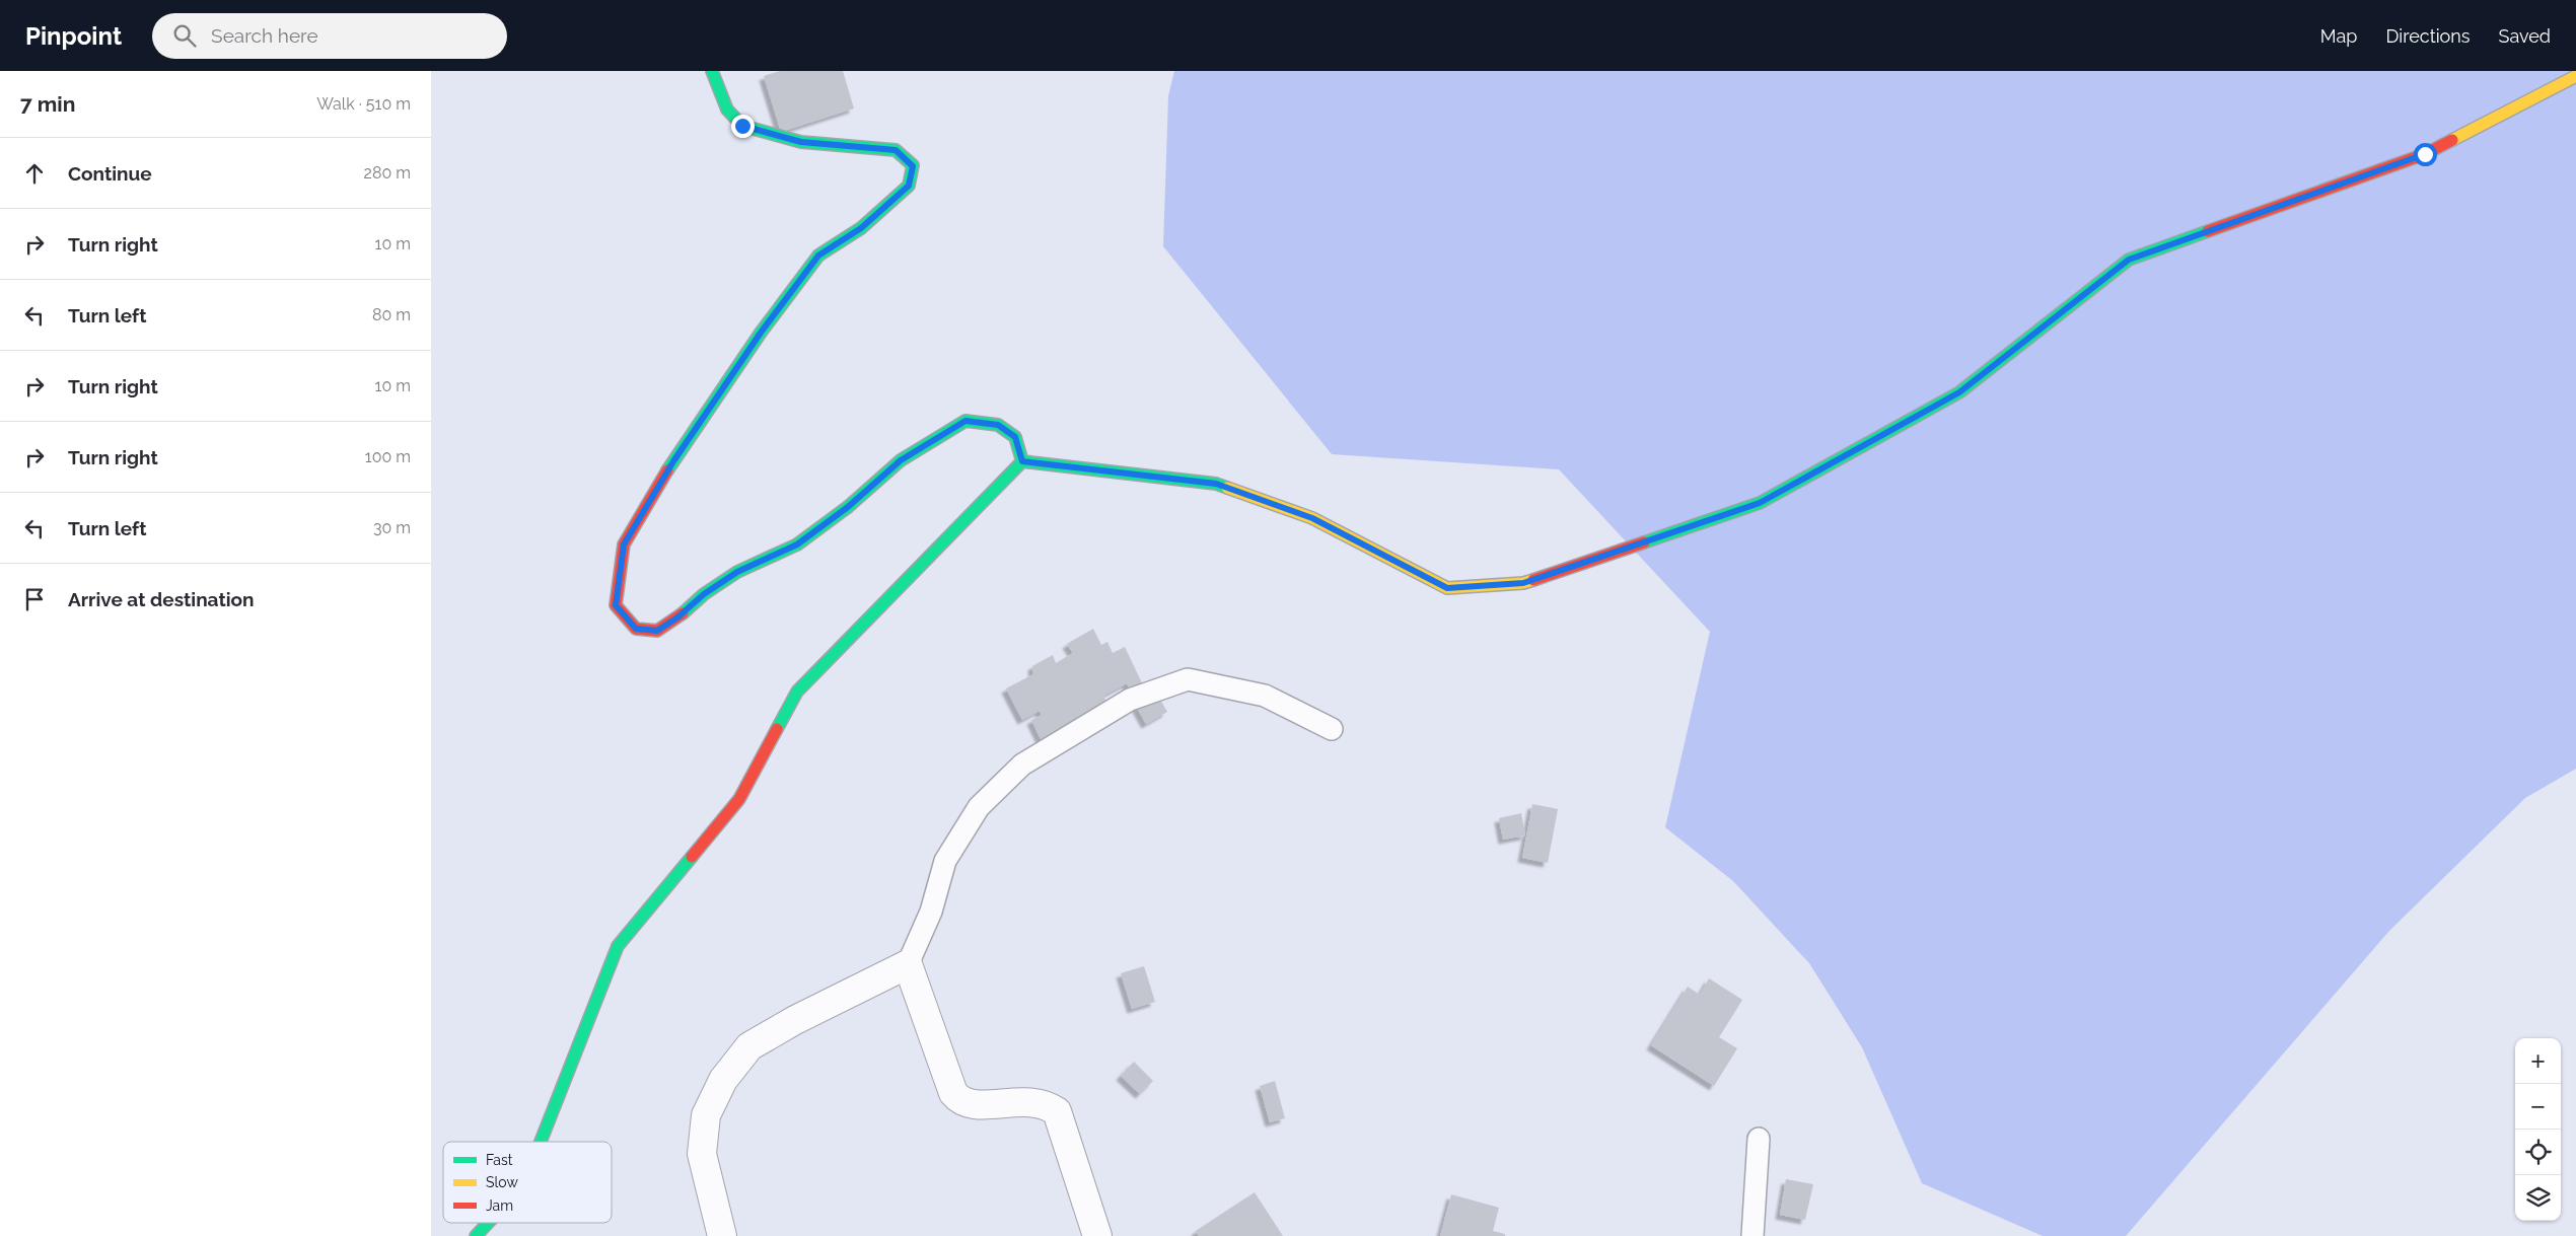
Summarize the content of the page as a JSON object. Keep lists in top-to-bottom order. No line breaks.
{"legend":["Fast","Slow","Jam"],"page":{"header":"Pinpoint","search":"Search here","nav":["Map","Directions","Saved"],"heading":["7 min","Walk · 510 m"],"list":[["Continue","280 m"],["Turn right","10 m"],["Turn left","80 m"],["Turn right","10 m"],["Turn right","100 m"],["Turn left","30 m"],"Arrive at destination"],"map_buttons":["+","−"]}}
